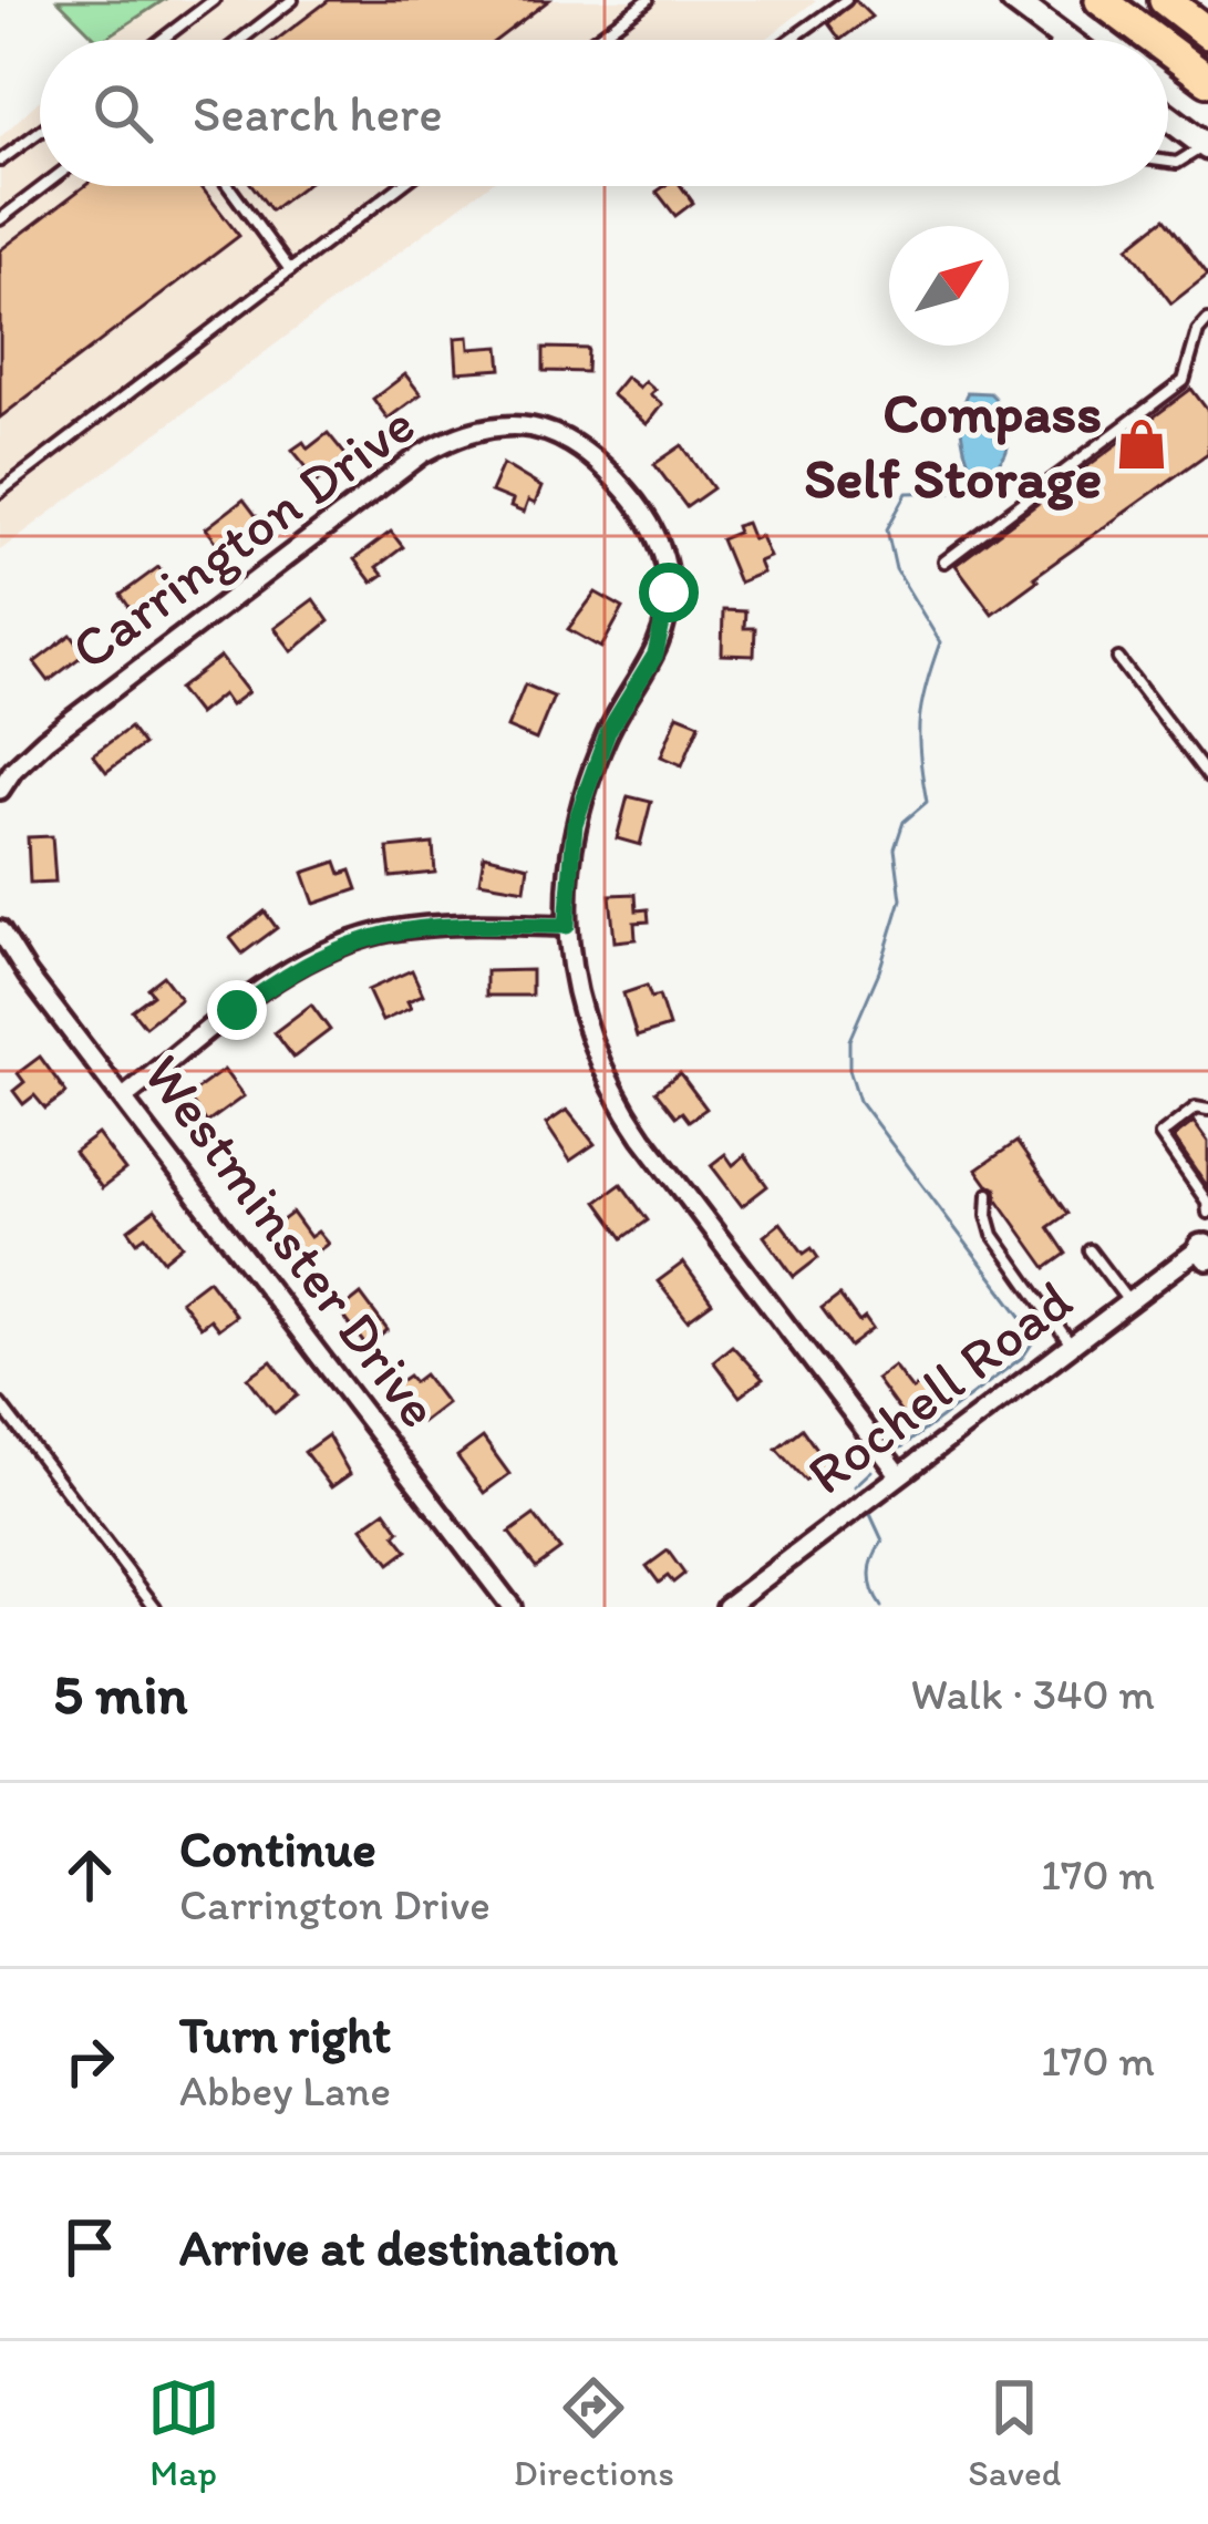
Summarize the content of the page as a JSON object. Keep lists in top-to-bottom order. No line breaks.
{"streets":{"street":["Carrington Drive","Westminster Drive","Rochell Road"]},"crossings":[["Carrington Drive","Rochell Road"]],"places":{"shop":["Compass Self Storage"]},"north":"top right","page":{"search":"Search here","heading":["5 min","Walk · 340 m"],"list":[["Continue","Carrington Drive","170 m"],["Turn right","Abbey Lane","170 m"],"Arrive at destination"],"nav":["Map","Directions","Saved"]}}
